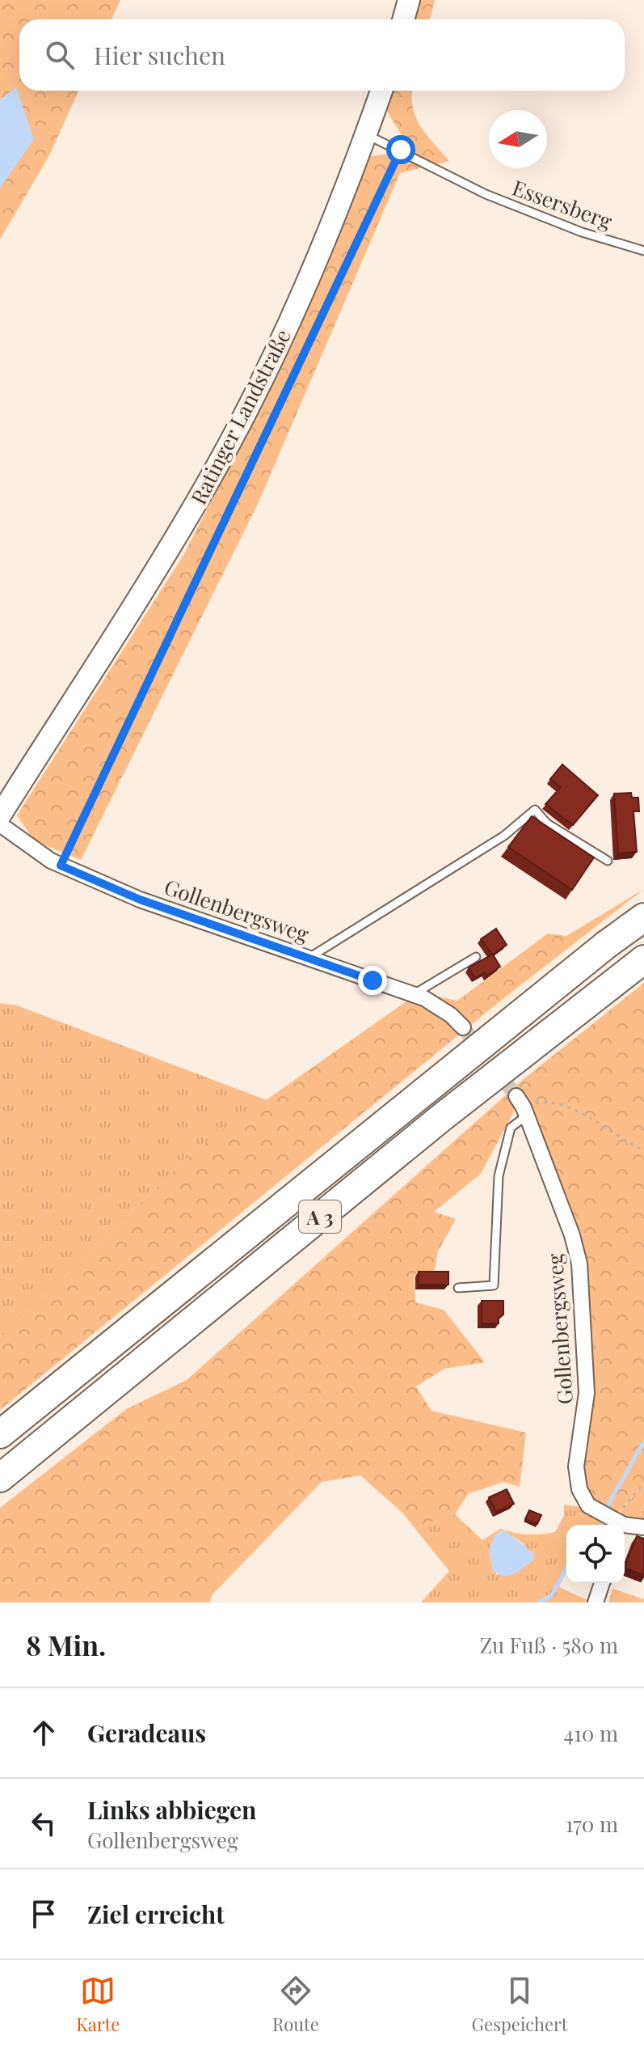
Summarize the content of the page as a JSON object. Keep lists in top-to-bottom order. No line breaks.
{"streets":{"highway":["A 3"],"main road":["Ratinger Landstraße"],"street":["Gollenbergsweg"],"lane":["Essersberg"]},"crossings":[["Essersberg","Ratinger Landstraße"]],"north":"left","page":{"search":"Hier suchen","heading":["8 Min.","Zu Fuß · 580 m"],"list":[["Geradeaus","410 m"],["Links abbiegen","Gollenbergsweg","170 m"],"Ziel erreicht"],"nav":["Karte","Route","Gespeichert"]}}
